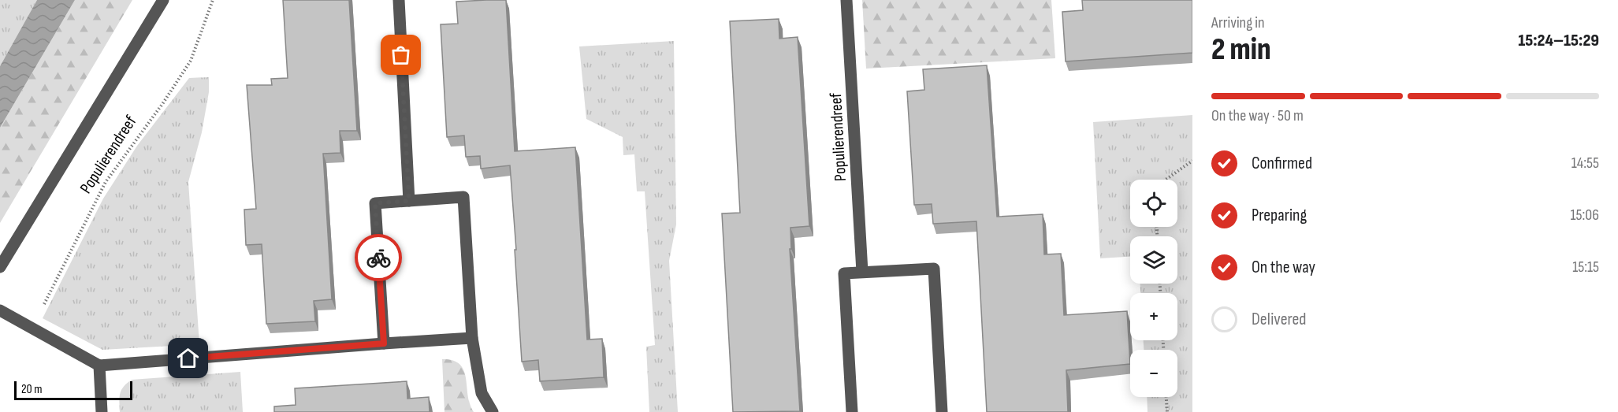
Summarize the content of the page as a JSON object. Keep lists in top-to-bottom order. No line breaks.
{"streets":{"street":["Populierendreef"]},"scale_bar":"20 m","page":{"heading":["2 min","Arriving in","15:24–15:29"],"bar":"On the way · 50 m","list":[["Confirmed","14:55"],["Preparing","15:06"],["On the way","15:15"],"Delivered"],"map_buttons":["+","−"],"scale":"20 m"}}
